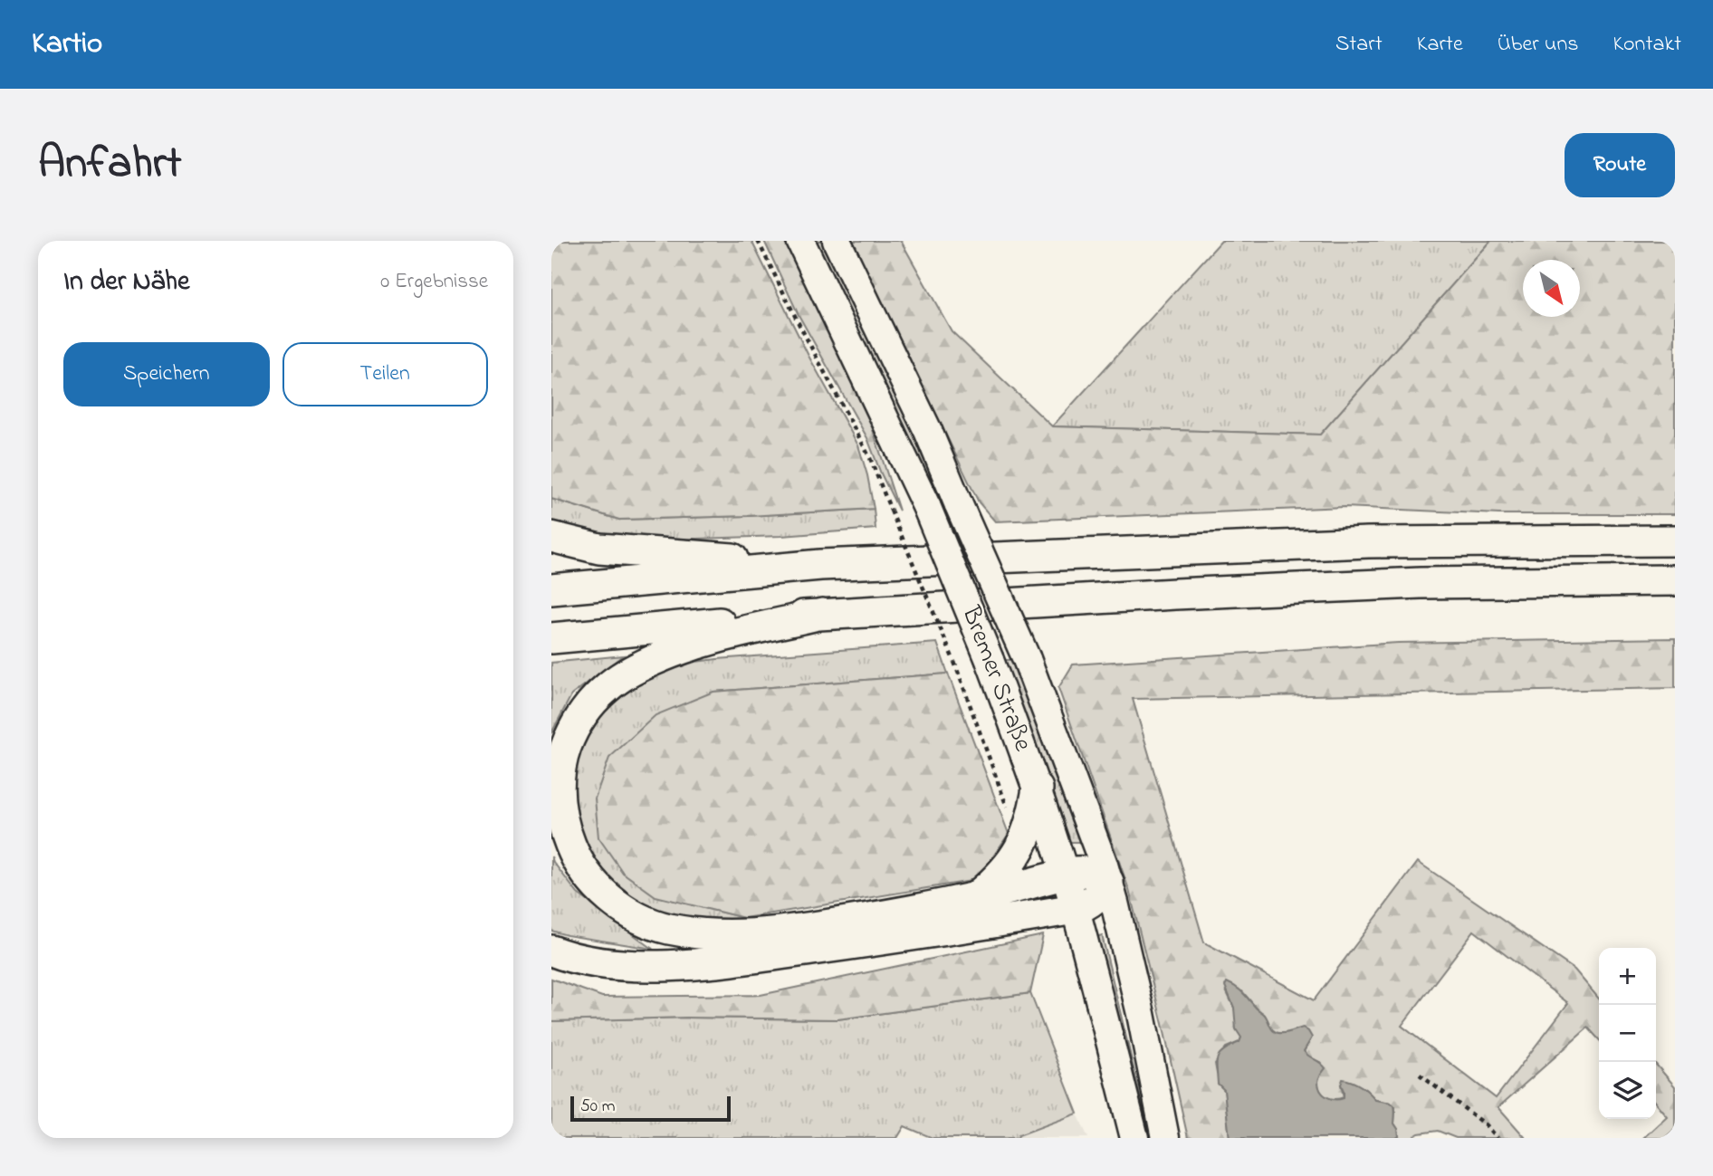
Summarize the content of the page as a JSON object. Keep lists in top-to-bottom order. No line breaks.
{"streets":{"main road":["Bremer Straße"]},"scale_bar":"50 m","north":"bottom right","page":{"header":"Kartio","nav":["Start","Karte","Über uns","Kontakt"],"title":"Anfahrt","buttons":["Route",["Speichern","Teilen"]],"heading":["In der Nähe","0 Ergebnisse"],"map_buttons":["+","−"],"scale":"50 m"}}
